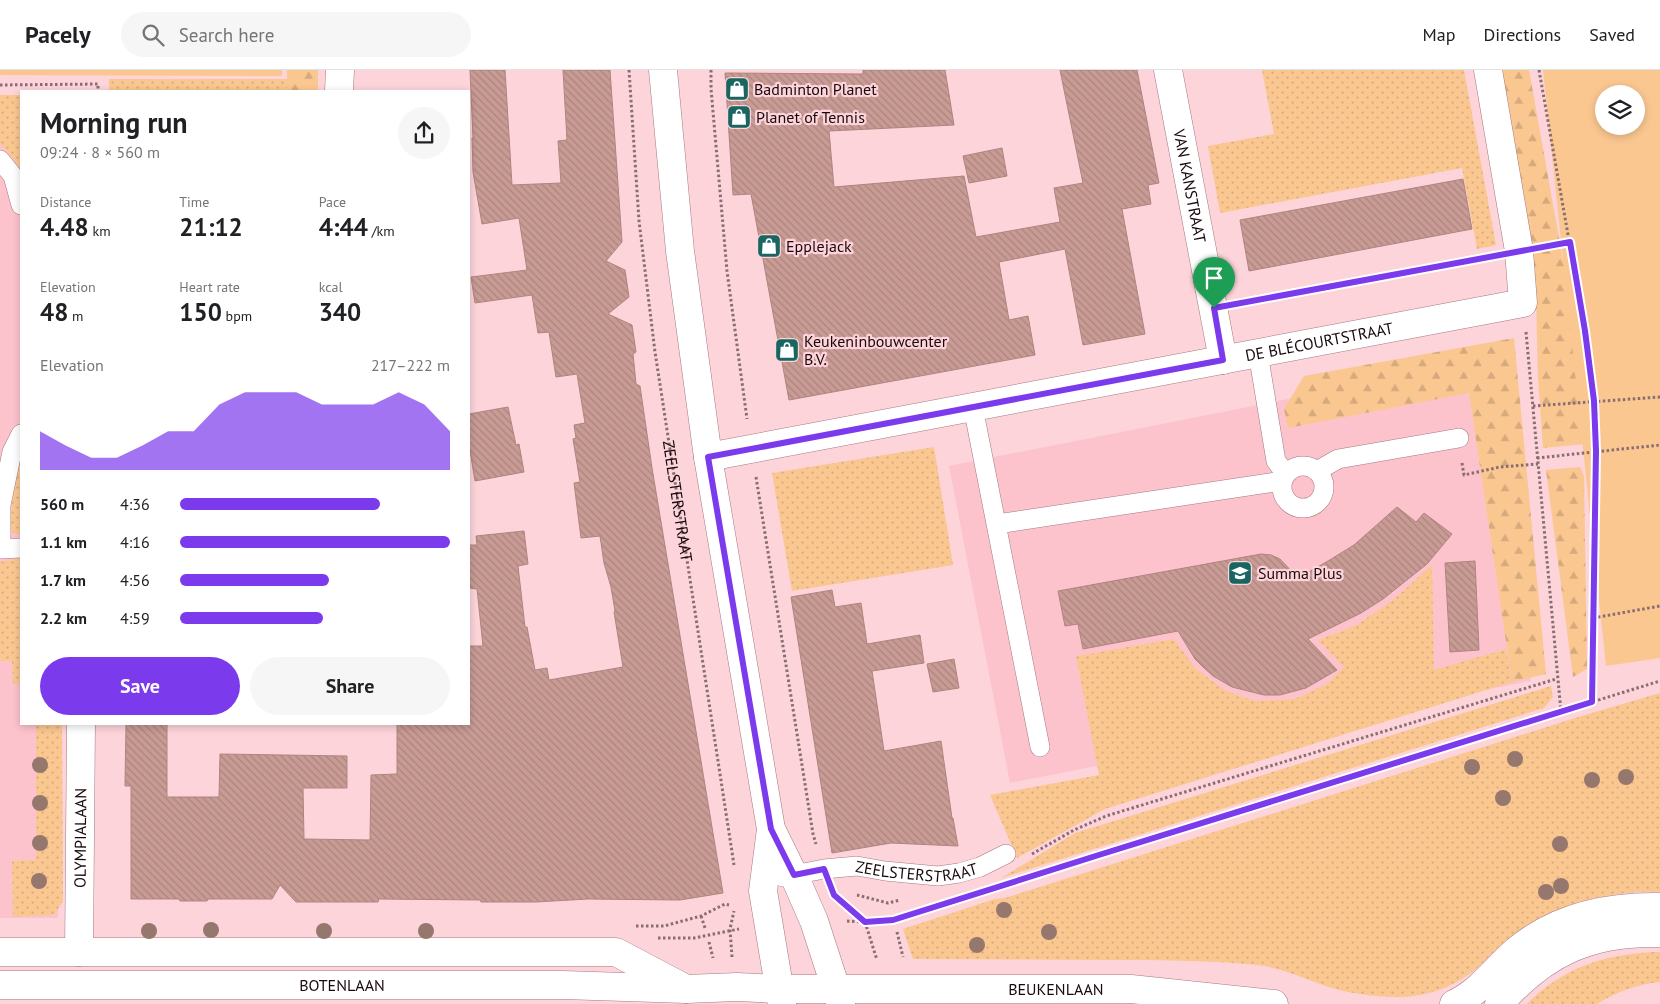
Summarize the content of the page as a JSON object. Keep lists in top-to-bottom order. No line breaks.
{"streets":{"street":["VAN KANSTRAAT","DE BLÉCOURTSTRAAT","OLYMPIALAAN","BOTENLAAN","BEUKENLAAN"],"lane":["ZEELSTERSTRAAT"]},"crossings":[["VAN KANSTRAAT","DE BLÉCOURTSTRAAT"],["OLYMPIALAAN","BOTENLAAN"],["BOTENLAAN","BEUKENLAAN"]],"places":{"shop":["Badminton Planet","Planet of Tennis","Epplejack","Keukeninbouwcenter B.V."],"school or university":["Summa Plus"]},"page":{"header":"Pacely","search":"Search here","nav":["Map","Directions","Saved"],"heading":["Morning run","09:24 · 8 × 560 m"],"stats":[["Distance","4.48 km"],["Time","21:12"],["Pace","4:44 /km"],["Elevation","48 m"],["Heart rate","150 bpm"],["kcal","340"]],"chart":["Elevation","217–222 m"],"list":[{"name":"560 m","note":"4:36"},{"name":"1.1 km","note":"4:16"},{"name":"1.7 km","note":"4:56"},{"name":"2.2 km","note":"4:59"}],"buttons":["Save","Share"]}}
